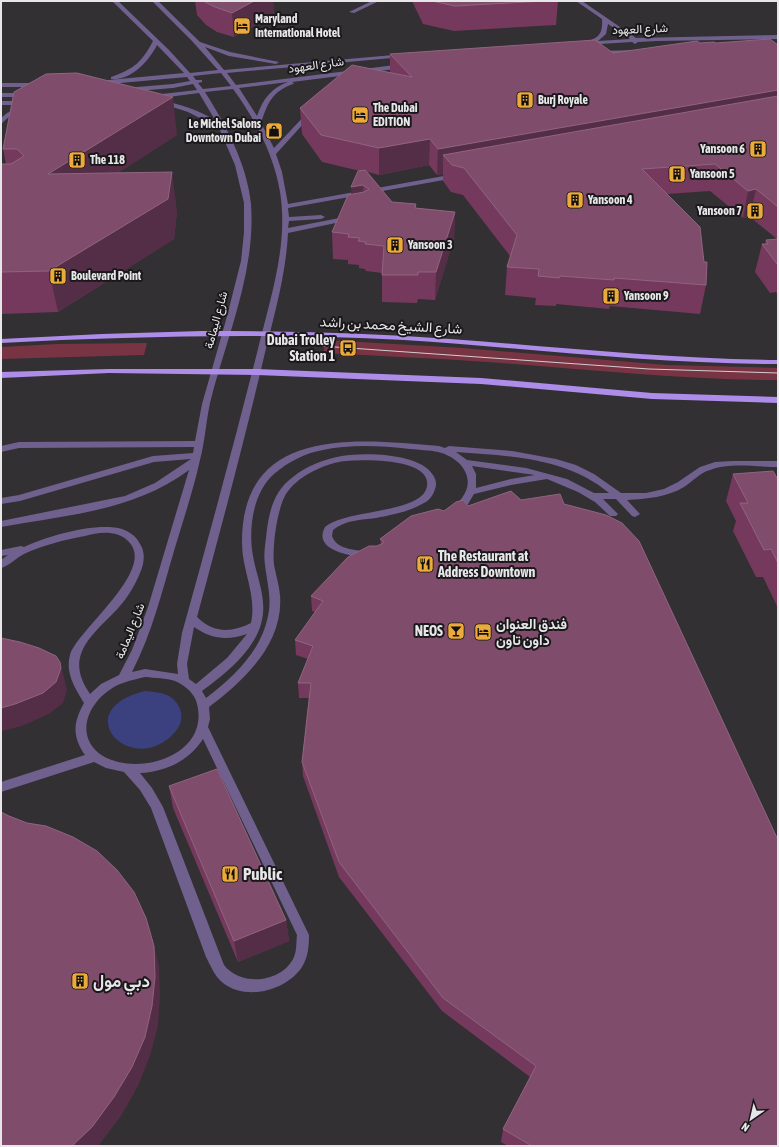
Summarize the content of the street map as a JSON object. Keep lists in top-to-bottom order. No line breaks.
{"streets":{"main road":["شارع الشيخ محمد بن راشد"],"street":["شارع العهود","شارع اليمامة"]},"crossings":[["شارع العهود","شارع اليمامة"],["شارع اليمامة","شارع الشيخ محمد بن راشد"]],"places":{"hotel":["Maryland International Hotel","The Dubai EDITION","فندق العنوان داون تاون"],"building":["Burj Royale","Yansoon 6","The 118","Yansoon 5","Yansoon 4","Yansoon 7","Yansoon 3","Boulevard Point","Yansoon 9","دبي مول"],"shop":["Le Michel Salons Downtown Dubai"],"bus stop":["Dubai Trolley Station 1"],"restaurant":["The Restaurant at Address Downtown","Public"],"bar":["NEOS"]},"north":"bottom left"}
